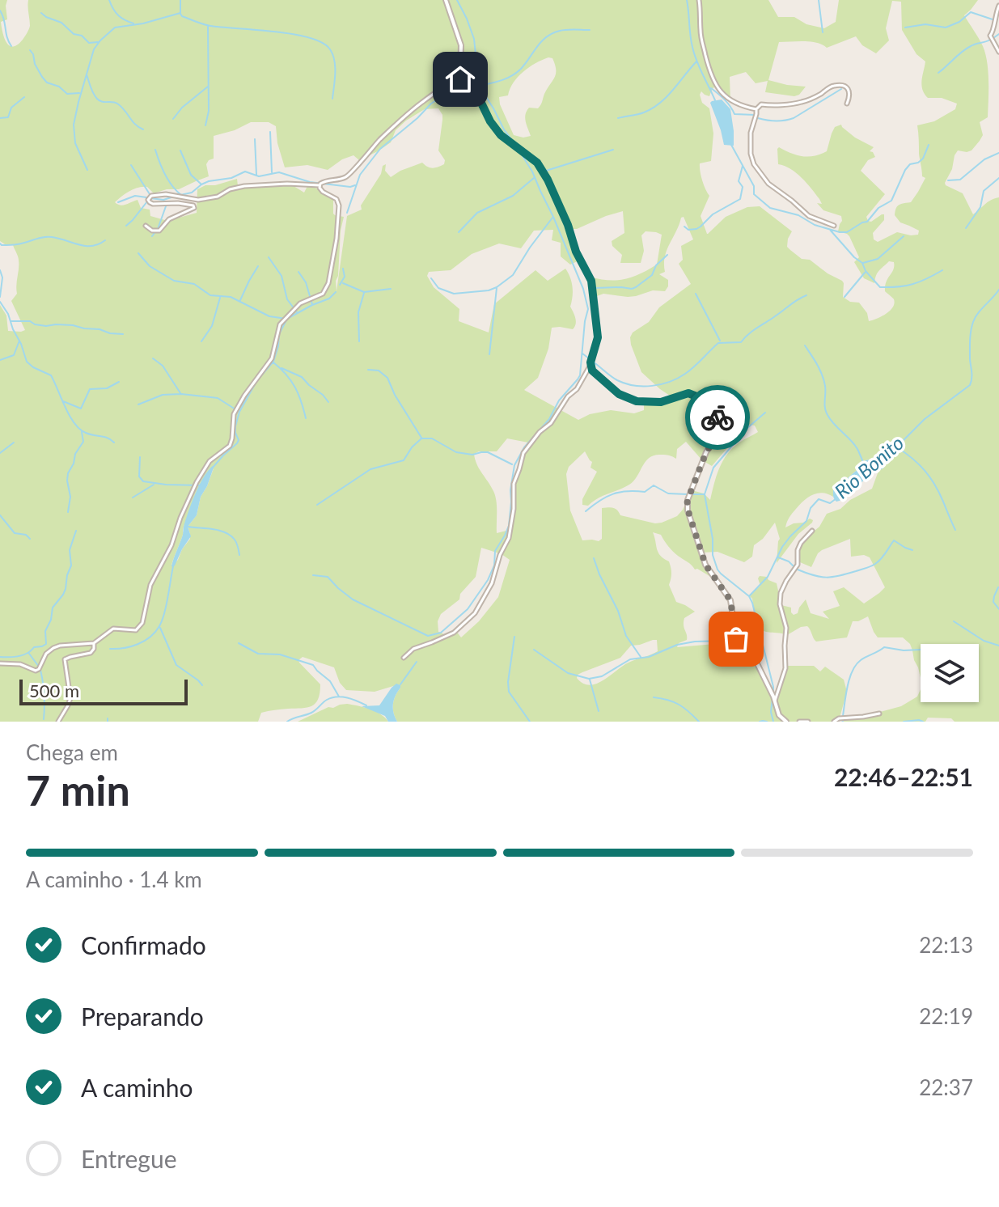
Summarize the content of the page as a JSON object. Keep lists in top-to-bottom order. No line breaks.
{"water":["Rio Bonito"],"scale_bar":"500 m","page":{"scale":"500 m","heading":["7 min","Chega em","22:46–22:51"],"bar":"A caminho · 1.4 km","list":[["Confirmado","22:13"],["Preparando","22:19"],["A caminho","22:37"],"Entregue"]}}
